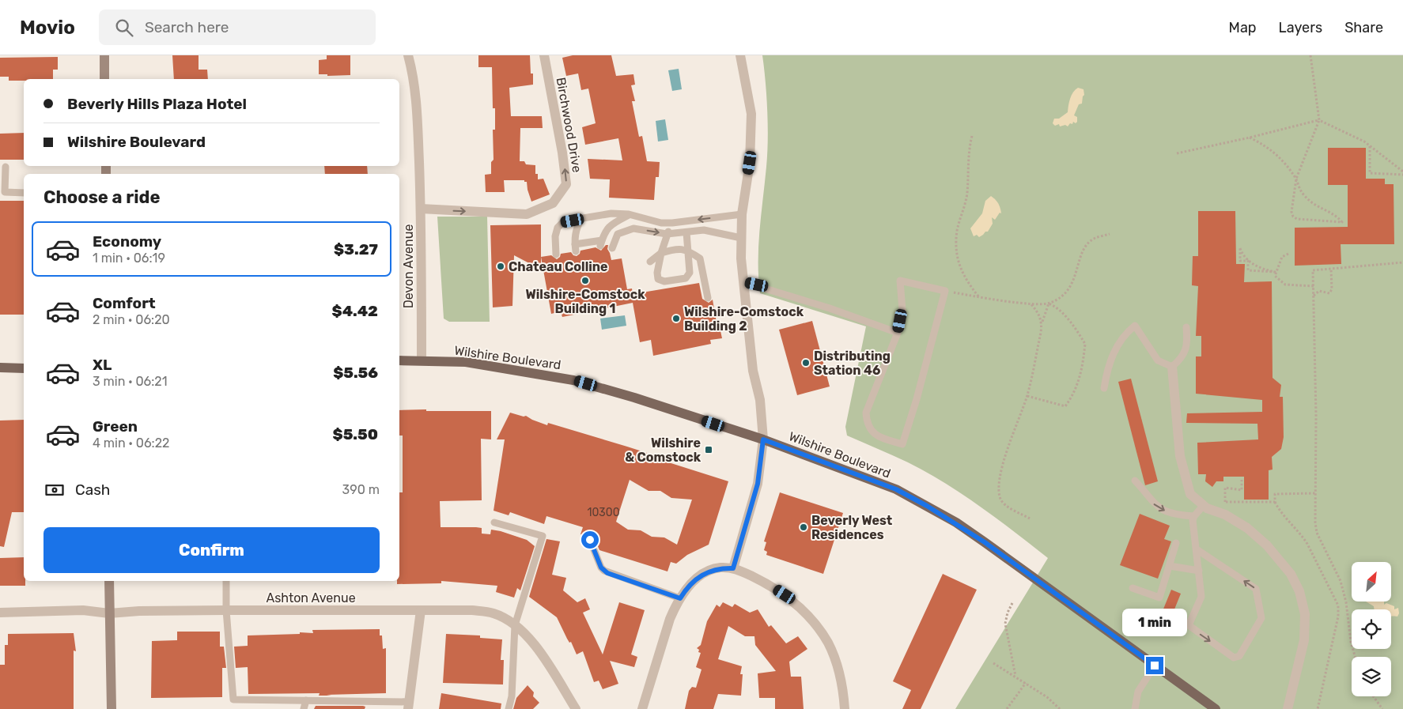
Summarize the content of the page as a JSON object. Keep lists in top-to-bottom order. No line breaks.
{"streets":{"main road":["Wilshire Boulevard"],"street":["Birchwood Drive","Devon Avenue","Ashton Avenue"]},"crossings":[["Birchwood Drive","Devon Avenue"],["Devon Avenue","Wilshire Boulevard"]],"places":{"other":["Chateau Colline","Wilshire-Comstock Building 1","Wilshire-Comstock Building 2","Distributing Station 46","Beverly West Residences"],"transit":["Wilshire & Comstock"]},"house_numbers":["10300"],"north":"top right","page":{"header":"Movio","search":"Search here","nav":["Map","Layers","Share"],"banner":["Beverly Hills Plaza Hotel","Wilshire Boulevard"],"heading":"Choose a ride","list":[{"name":"Economy","note":"1 min · 06:19","value":"$3.27"},{"name":"Comfort","note":"2 min · 06:20","value":"$4.42"},{"name":"XL","note":"3 min · 06:21","value":"$5.56"},{"name":"Green","note":"4 min · 06:22","value":"$5.50"}],"pay":["Cash","390 m"],"buttons":"Confirm","bubble":"1 min"}}
